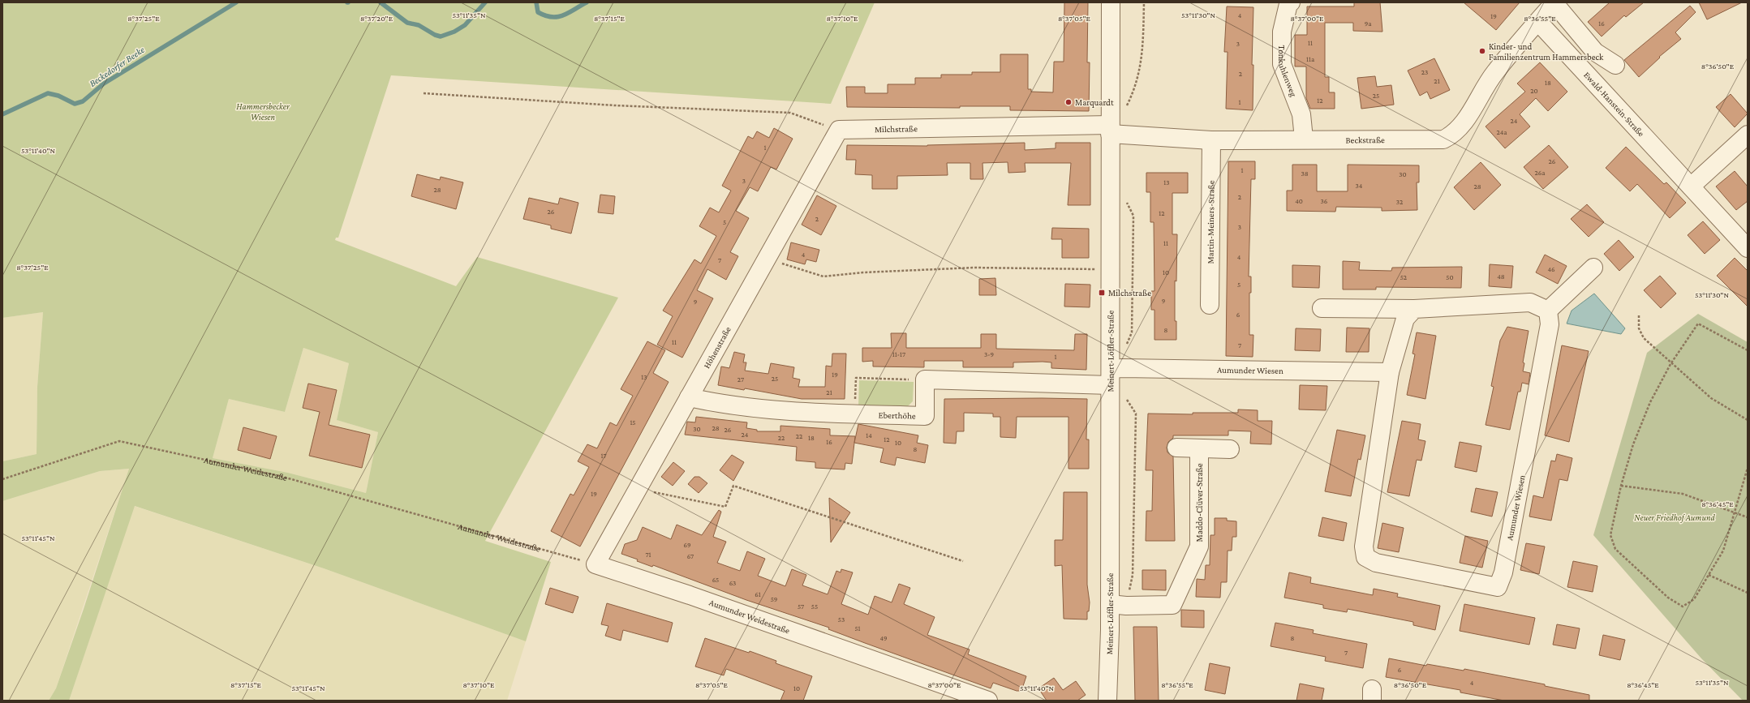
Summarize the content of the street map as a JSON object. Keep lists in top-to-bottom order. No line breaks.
{"streets":{"street":["Tonkuhlenweg","Ewald-Hanstein-Straße","Milchstraße","Beckstraße","Martin-Meiners-Straße","Höhenstraße","Meinert-Löffler-Straße","Aumunder Wiesen","Eberthöhe","Aumunder Weidestraße","Maddo-Clüver-Straße"]},"crossings":[["Tonkuhlenweg","Beckstraße"],["Ewald-Hanstein-Straße","Beckstraße"],["Milchstraße","Beckstraße"],["Milchstraße","Höhenstraße"],["Milchstraße","Meinert-Löffler-Straße"],["Beckstraße","Martin-Meiners-Straße"],["Beckstraße","Meinert-Löffler-Straße"],["Höhenstraße","Eberthöhe"],["Höhenstraße","Aumunder Weidestraße"],["Meinert-Löffler-Straße","Aumunder Wiesen"],["Meinert-Löffler-Straße","Maddo-Clüver-Straße"]],"water":["Beckedorfer Beeke"],"parks":["Hammersbecker Wiesen","Neuer Friedhof Aumund"],"places":{"other":["Kinder- und Familienzentrum Hammersbeck","Marquardt"],"transit":["Milchstraße"]},"house_numbers":["4","19","9a","16","11","3","11a","23","2","21","18","20","25","12","1","24","24a","1","26","1","26a","38","30","3","13","34","28","28","2","40","36","32","26","12","2","5","3","11","4","4","7","46","10","48","52","50","5","9","9","6","8","11","7","11-17","3-9","1","19","13","25","27","21","15","28","30","26","24","14","22","22","18","12","16","10","8","17","19","69","71","67","65","63","61","59","57","55","53","51","49","8","7","6","4","10"],"coordinates":["53°11'35\"N","53°11'30\"N","8°37'25\"E","8°37'20\"E","8°37'15\"E","8°37'10\"E","8°37'05\"E","8°37'00\"E","8°36'55\"E","8°36'50\"E","53°11'40\"N","8°36'45\"E","53°11'45\"N"]}
